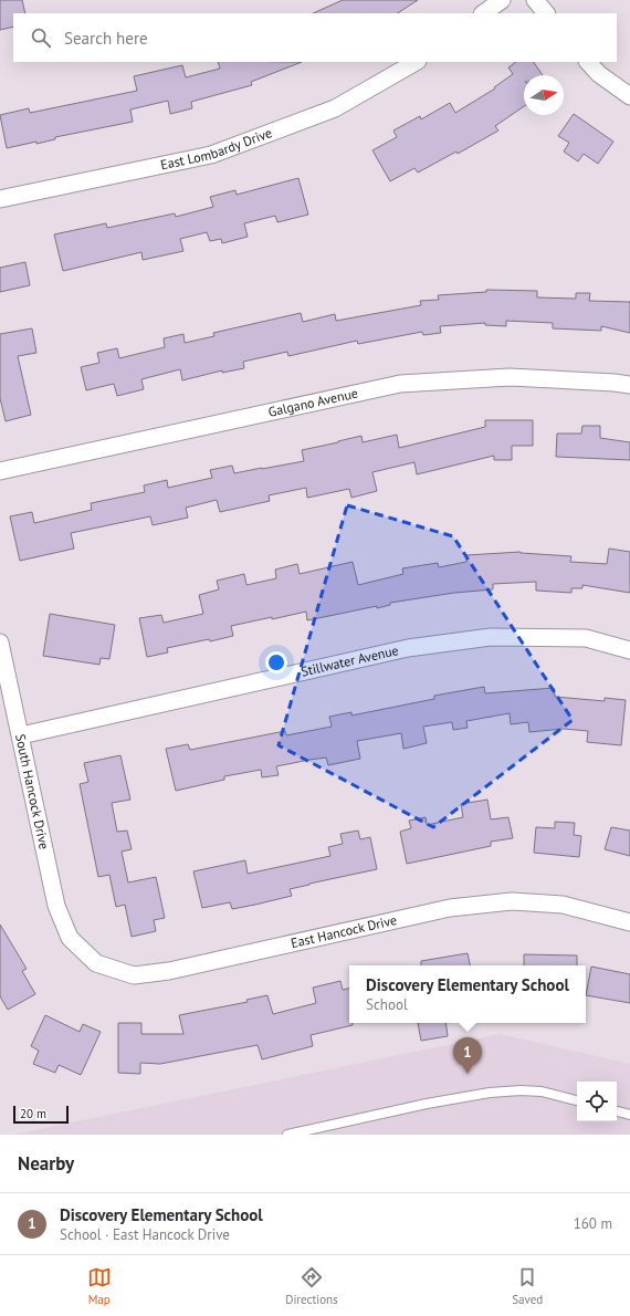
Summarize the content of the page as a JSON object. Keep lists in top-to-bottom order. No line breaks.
{"streets":{"street":["East Lombardy Drive","Galgano Avenue","Stillwater Avenue","South Hancock Drive","East Hancock Drive"]},"crossings":[["Stillwater Avenue","South Hancock Drive"],["South Hancock Drive","East Hancock Drive"]],"scale_bar":"20 m","north":"right","page":{"search":"Search here","popup":["Discovery Elementary School","School"],"pins":"1","scale":"20 m","heading":"Nearby","list":[{"mark":"1","name":"Discovery Elementary School","note":"School · East Hancock Drive","value":"160 m"}],"nav":["Map","Directions","Saved"]}}
